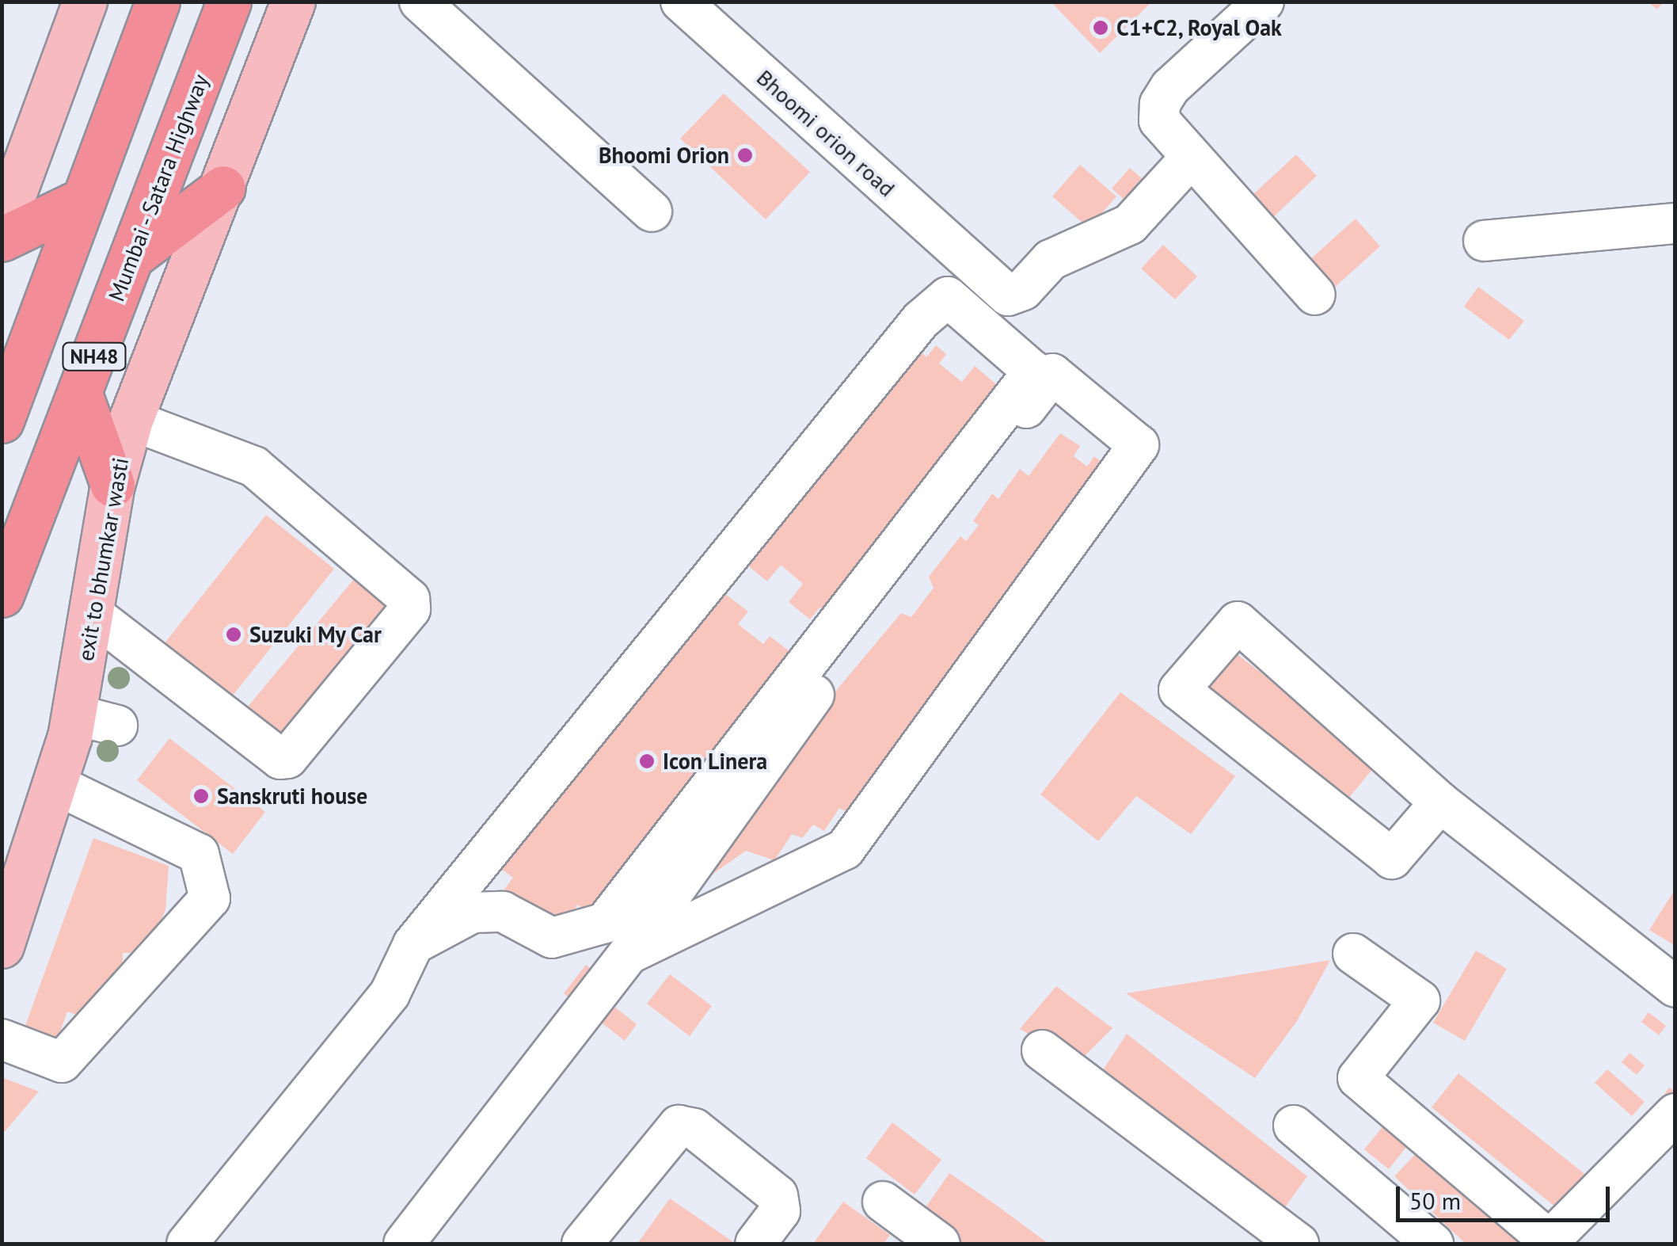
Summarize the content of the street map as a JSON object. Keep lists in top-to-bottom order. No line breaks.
{"streets":{"highway":["Mumbai - Satara Highway","NH48"],"main road":["exit to bhumkar wasti"],"street":["Bhoomi orion road"]},"places":["C1+C2, Royal Oak","Bhoomi Orion","Suzuki My Car","Icon Linera","Sanskruti house"],"scale_bar":"50 m"}
